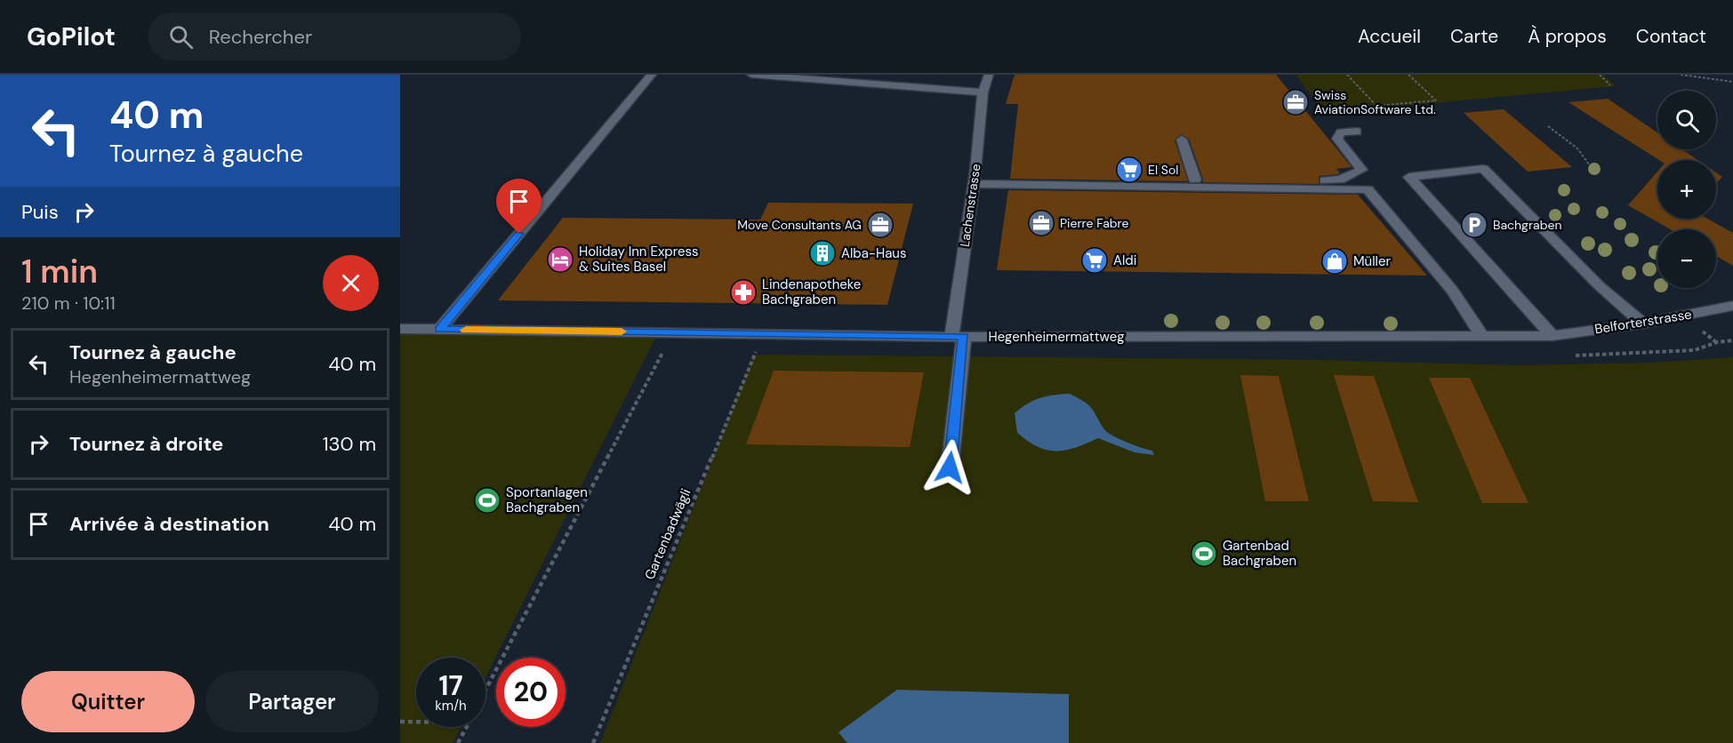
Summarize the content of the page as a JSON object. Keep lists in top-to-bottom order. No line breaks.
{"streets":{"street":["Lachenstrasse","Belforterstrasse","Hegenheimermattweg"],"path":["Gartenbadwägli"]},"crossings":[["Lachenstrasse","Hegenheimermattweg"],["Belforterstrasse","Hegenheimermattweg"],["Hegenheimermattweg","Gartenbadwägli"]],"places":{"office":["Swiss AviationSoftware Ltd.","Pierre Fabre","Move Consultants AG"],"supermarket":["El Sol","Aldi"],"parking":["Bachgraben"],"building":["Alba-Haus"],"hotel":["Holiday Inn Express & Suites Basel"],"shop":["Müller"],"pharmacy":["Lindenapotheke Bachgraben"],"sports":["Sportanlagen Bachgraben","Gartenbad Bachgraben"]},"page":{"header":"GoPilot","search":"Rechercher","nav":["Accueil","Carte","À propos","Contact"],"turn":["40 m","Tournez à gauche"],"map_buttons":["+","−"],"then":"Puis","heading":["1 min","210 m · 10:11"],"list":[{"name":"Tournez à gauche","note":"Hegenheimermattweg","value":"40 m"},{"name":"Tournez à droite","value":"130 m"},{"name":"Arrivée à destination","value":"40 m"}],"speed":"17 km/h","limit":"20","buttons":["Quitter","Partager"]}}
